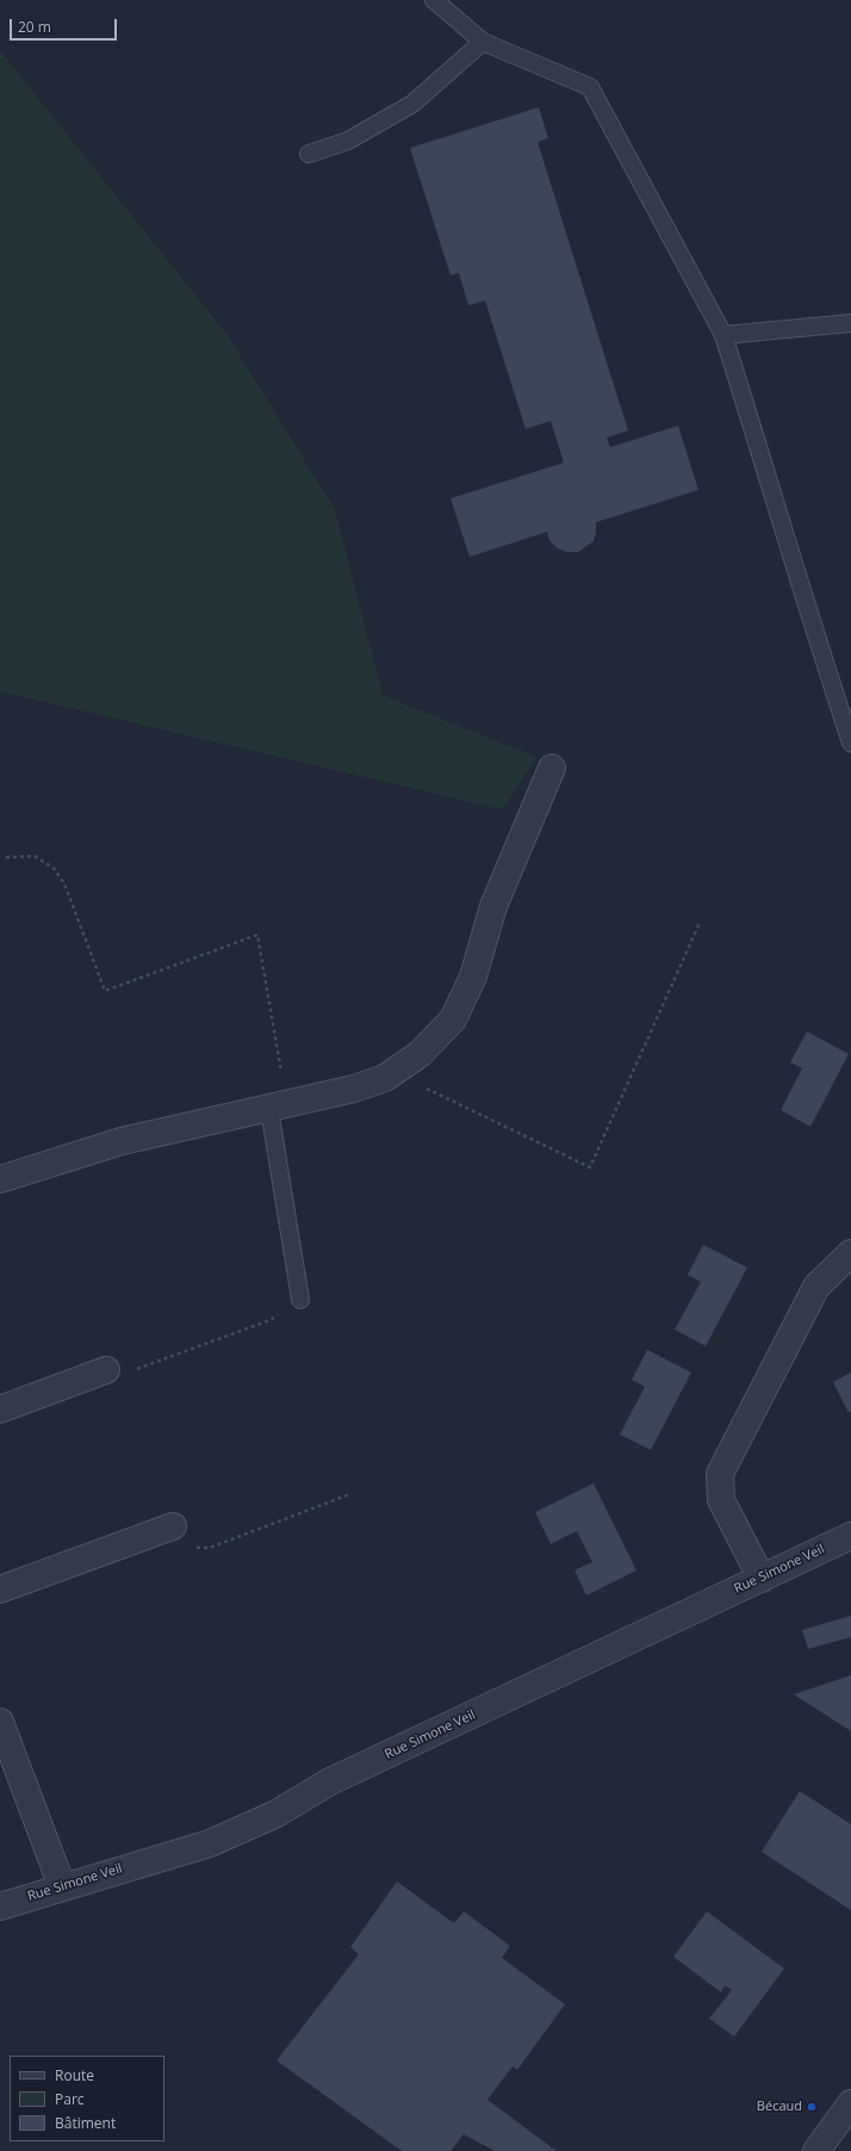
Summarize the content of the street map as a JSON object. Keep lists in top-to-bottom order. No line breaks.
{"streets":{"street":["Rue Simone Veil"]},"places":["Bécaud"],"legend":["Route","Parc","Bâtiment"],"scale_bar":"20 m"}
